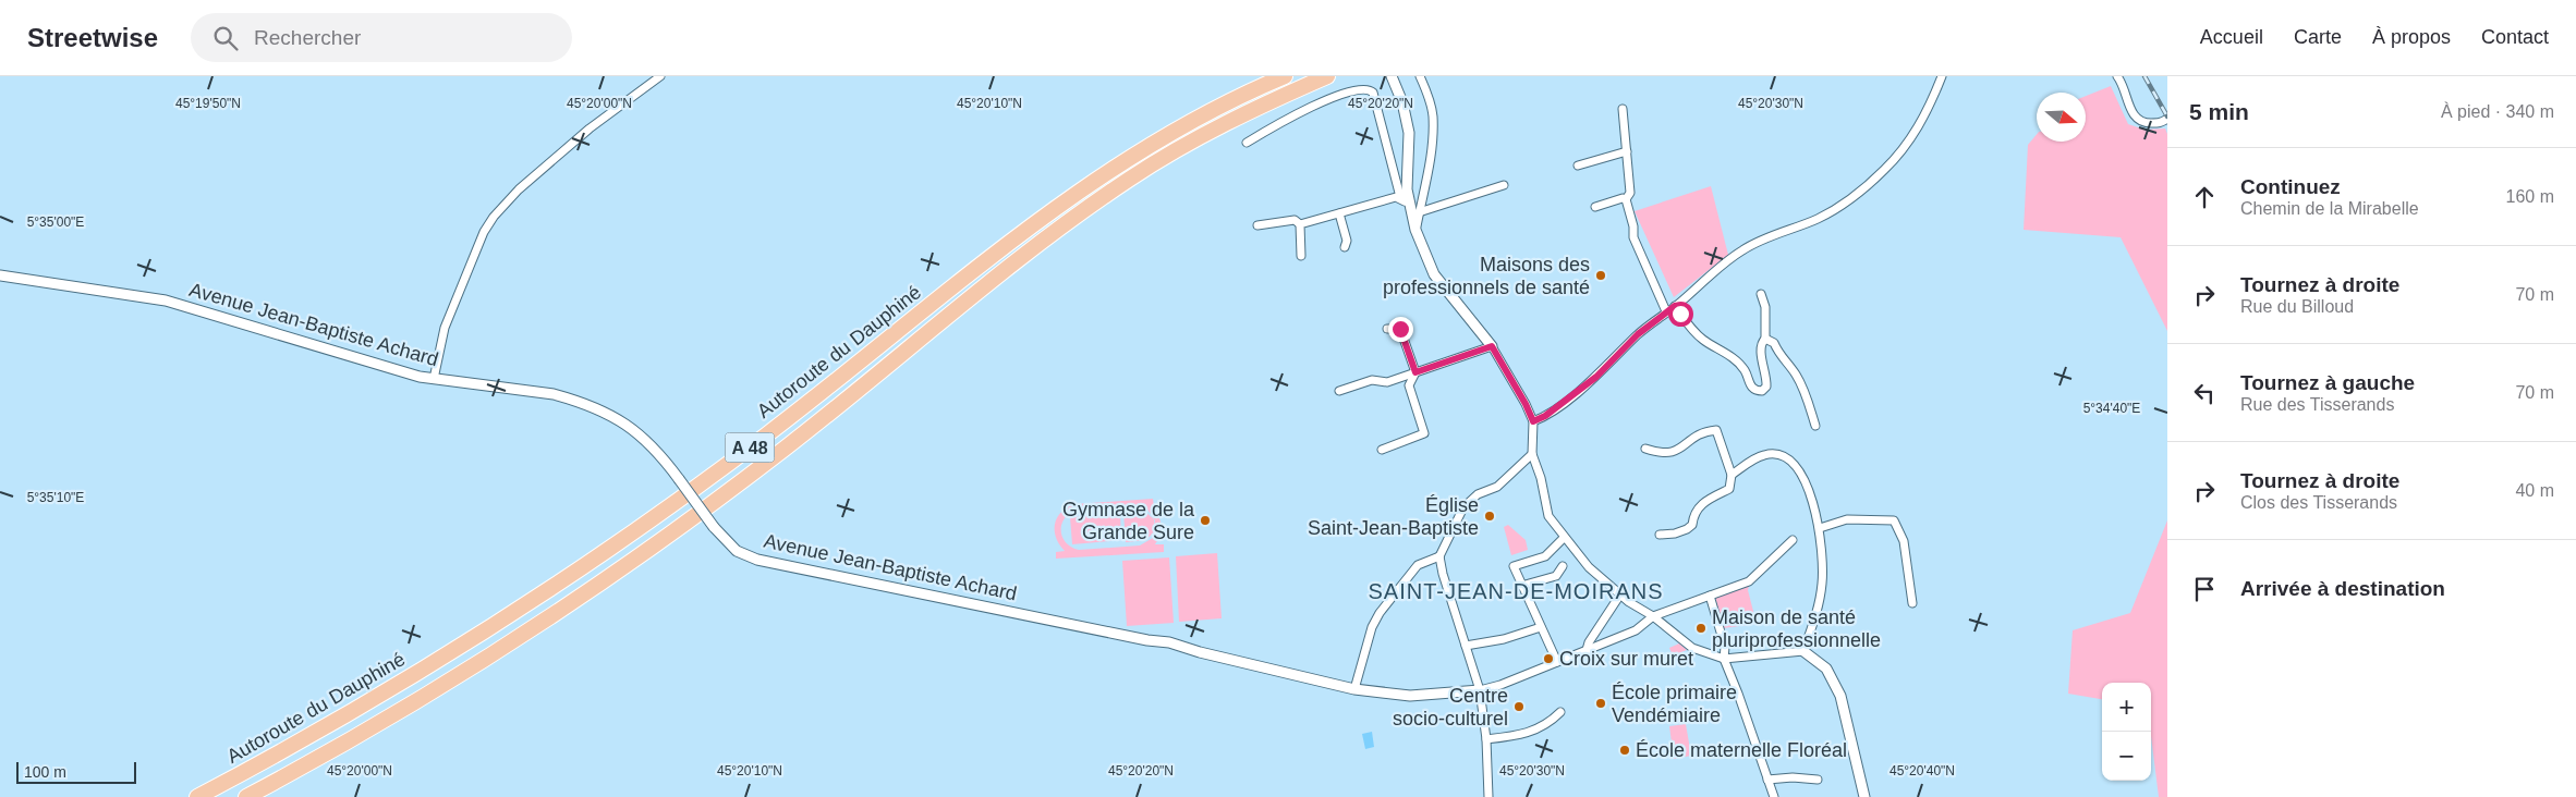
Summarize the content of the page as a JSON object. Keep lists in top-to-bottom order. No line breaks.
{"streets":{"highway":["Autoroute du Dauphiné","A 48"],"street":["Avenue Jean-Baptiste Achard"]},"districts":["SAINT-JEAN-DE-MOIRANS"],"places":["Maisons des professionnels de santé","Église Saint-Jean-Baptiste","Gymnase de la Grande Sure","Maison de santé pluriprofessionnelle","Croix sur muret","École primaire Vendémiaire","Centre socio-culturel","École maternelle Floréal"],"scale_bar":"100 m","north":"right","page":{"header":"Streetwise","search":"Rechercher","nav":["Accueil","Carte","À propos","Contact"],"heading":["5 min","À pied · 340 m"],"list":[["Continuez","Chemin de la Mirabelle","160 m"],["Tournez à droite","Rue du Billoud","70 m"],["Tournez à gauche","Rue des Tisserands","70 m"],["Tournez à droite","Clos des Tisserands","40 m"],"Arrivée à destination"],"map_buttons":["+","−"],"scale":"100 m"},"coordinates":["45°20'00\"N","45°20'10\"N","45°20'20\"N","45°20'30\"N","45°19'50\"N","5°35'00\"E","5°34'40\"E","5°35'10\"E","45°20'40\"N"]}
